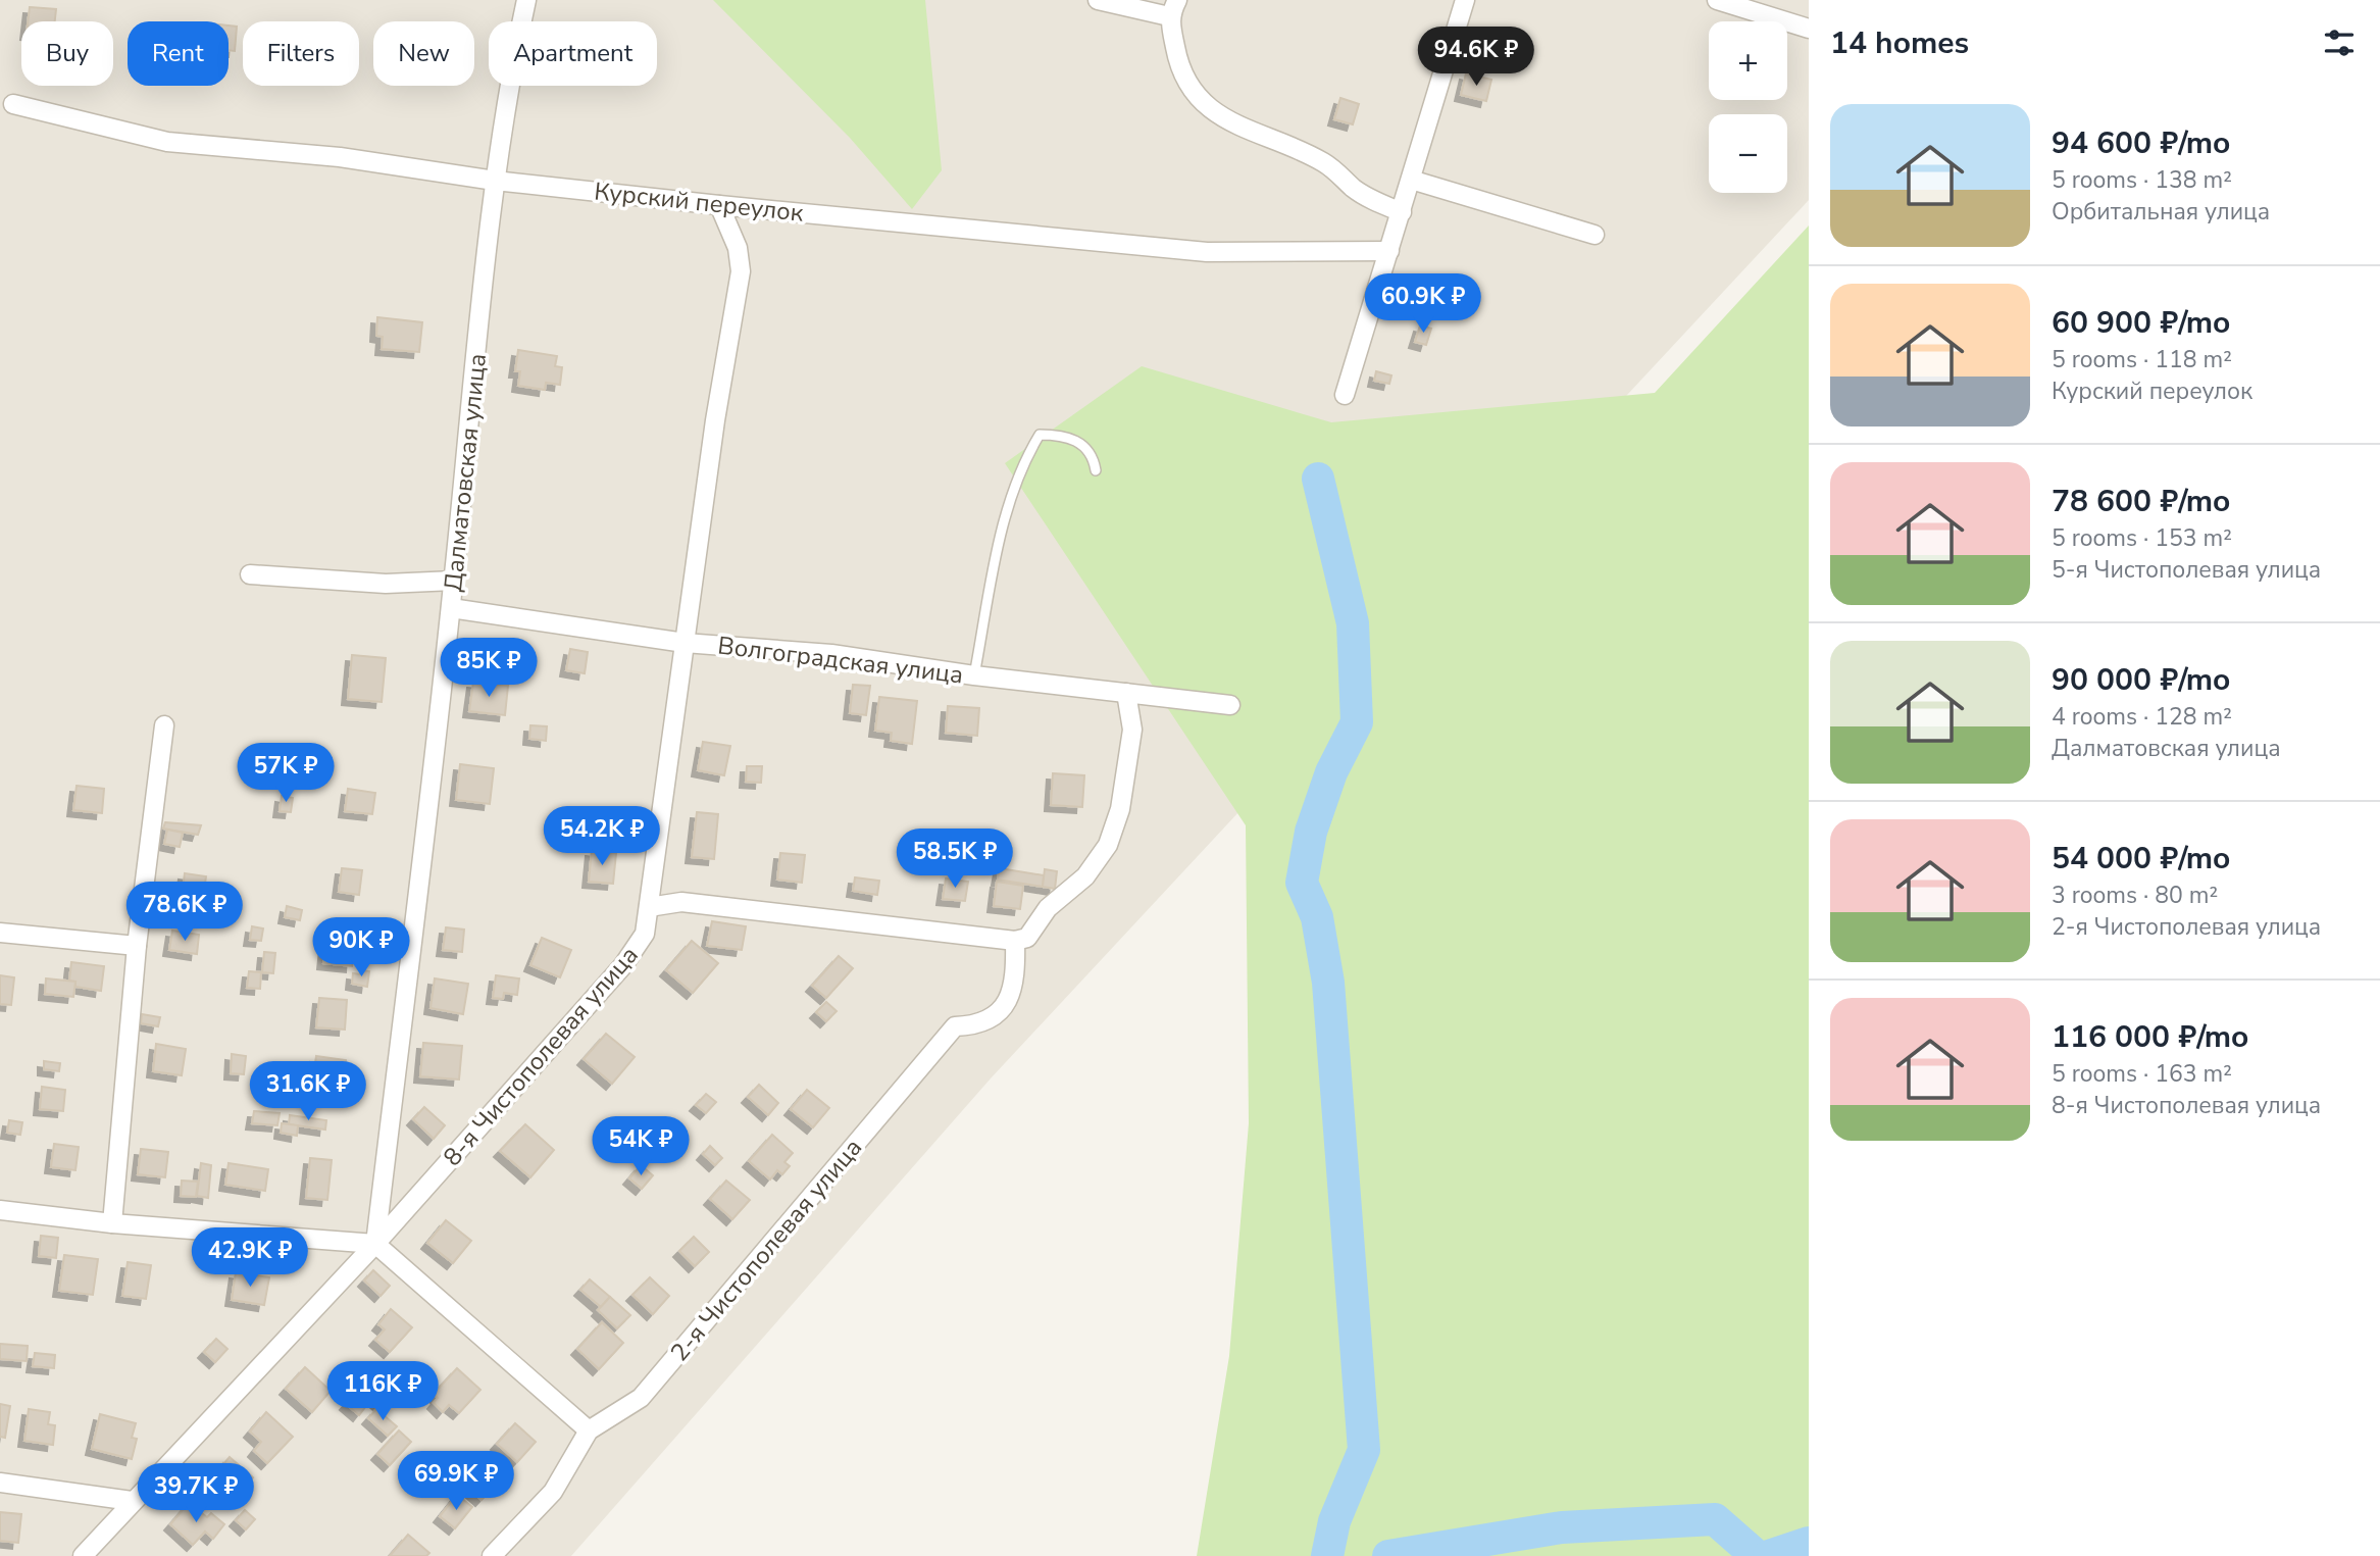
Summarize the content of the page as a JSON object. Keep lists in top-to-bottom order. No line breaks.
{"streets":{"street":["Курский переулок","Далматовская улица","Волгоградская улица","8-я Чистополевая улица","2-я Чистополевая улица"]},"crossings":[["Курский переулок","Далматовская улица"],["Курский переулок","8-я Чистополевая улица"],["Далматовская улица","Волгоградская улица"],["Далматовская улица","8-я Чистополевая улица"],["Волгоградская улица","8-я Чистополевая улица"]],"page":{"heading":"14 homes","map_buttons":["+","−"],"chip":["Buy","Rent","Filters","New","Apartment"],"price":["94.6K ₽","60.9K ₽","85K ₽","57K ₽","54.2K ₽","58.5K ₽","78.6K ₽","90K ₽","31.6K ₽","54K ₽","42.9K ₽","116K ₽","69.9K ₽","39.7K ₽"],"list":[{"name":"94 600 ₽/mo","note":"5 rooms · 138 m² · Орбитальная улица"},{"name":"60 900 ₽/mo","note":"5 rooms · 118 m² · Курский переулок"},{"name":"78 600 ₽/mo","note":"5 rooms · 153 m² · 5-я Чистополевая улица"},{"name":"90 000 ₽/mo","note":"4 rooms · 128 m² · Далматовская улица"},{"name":"54 000 ₽/mo","note":"3 rooms · 80 m² · 2-я Чистополевая улица"},{"name":"116 000 ₽/mo","note":"5 rooms · 163 m² · 8-я Чистополевая улица"}]}}
